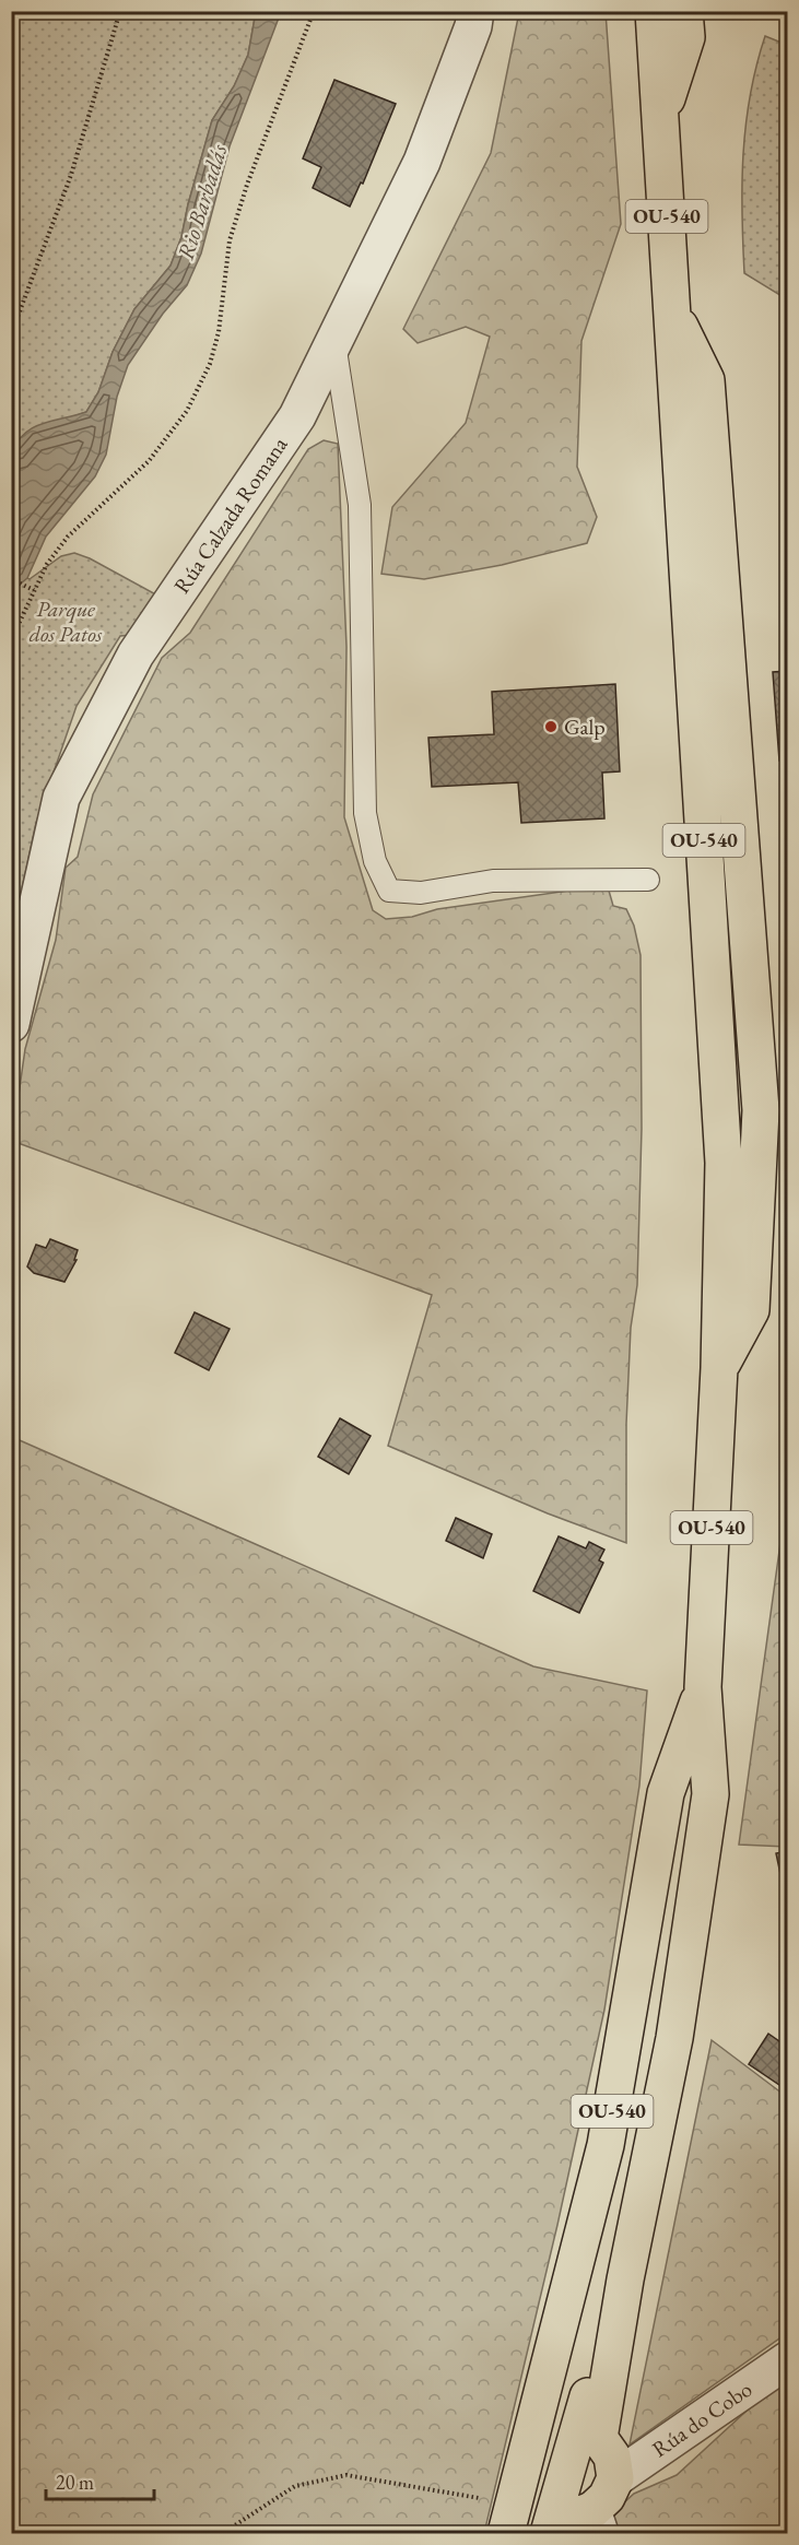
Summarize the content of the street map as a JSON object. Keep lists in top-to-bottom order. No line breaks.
{"streets":{"main road":["OU-540"],"street":["Rúa Calzada Romana","Rúa do Cobo"]},"water":["Rio Barbadás"],"parks":["Parque dos Patos"],"places":["Galp"],"scale_bar":"20 m"}
